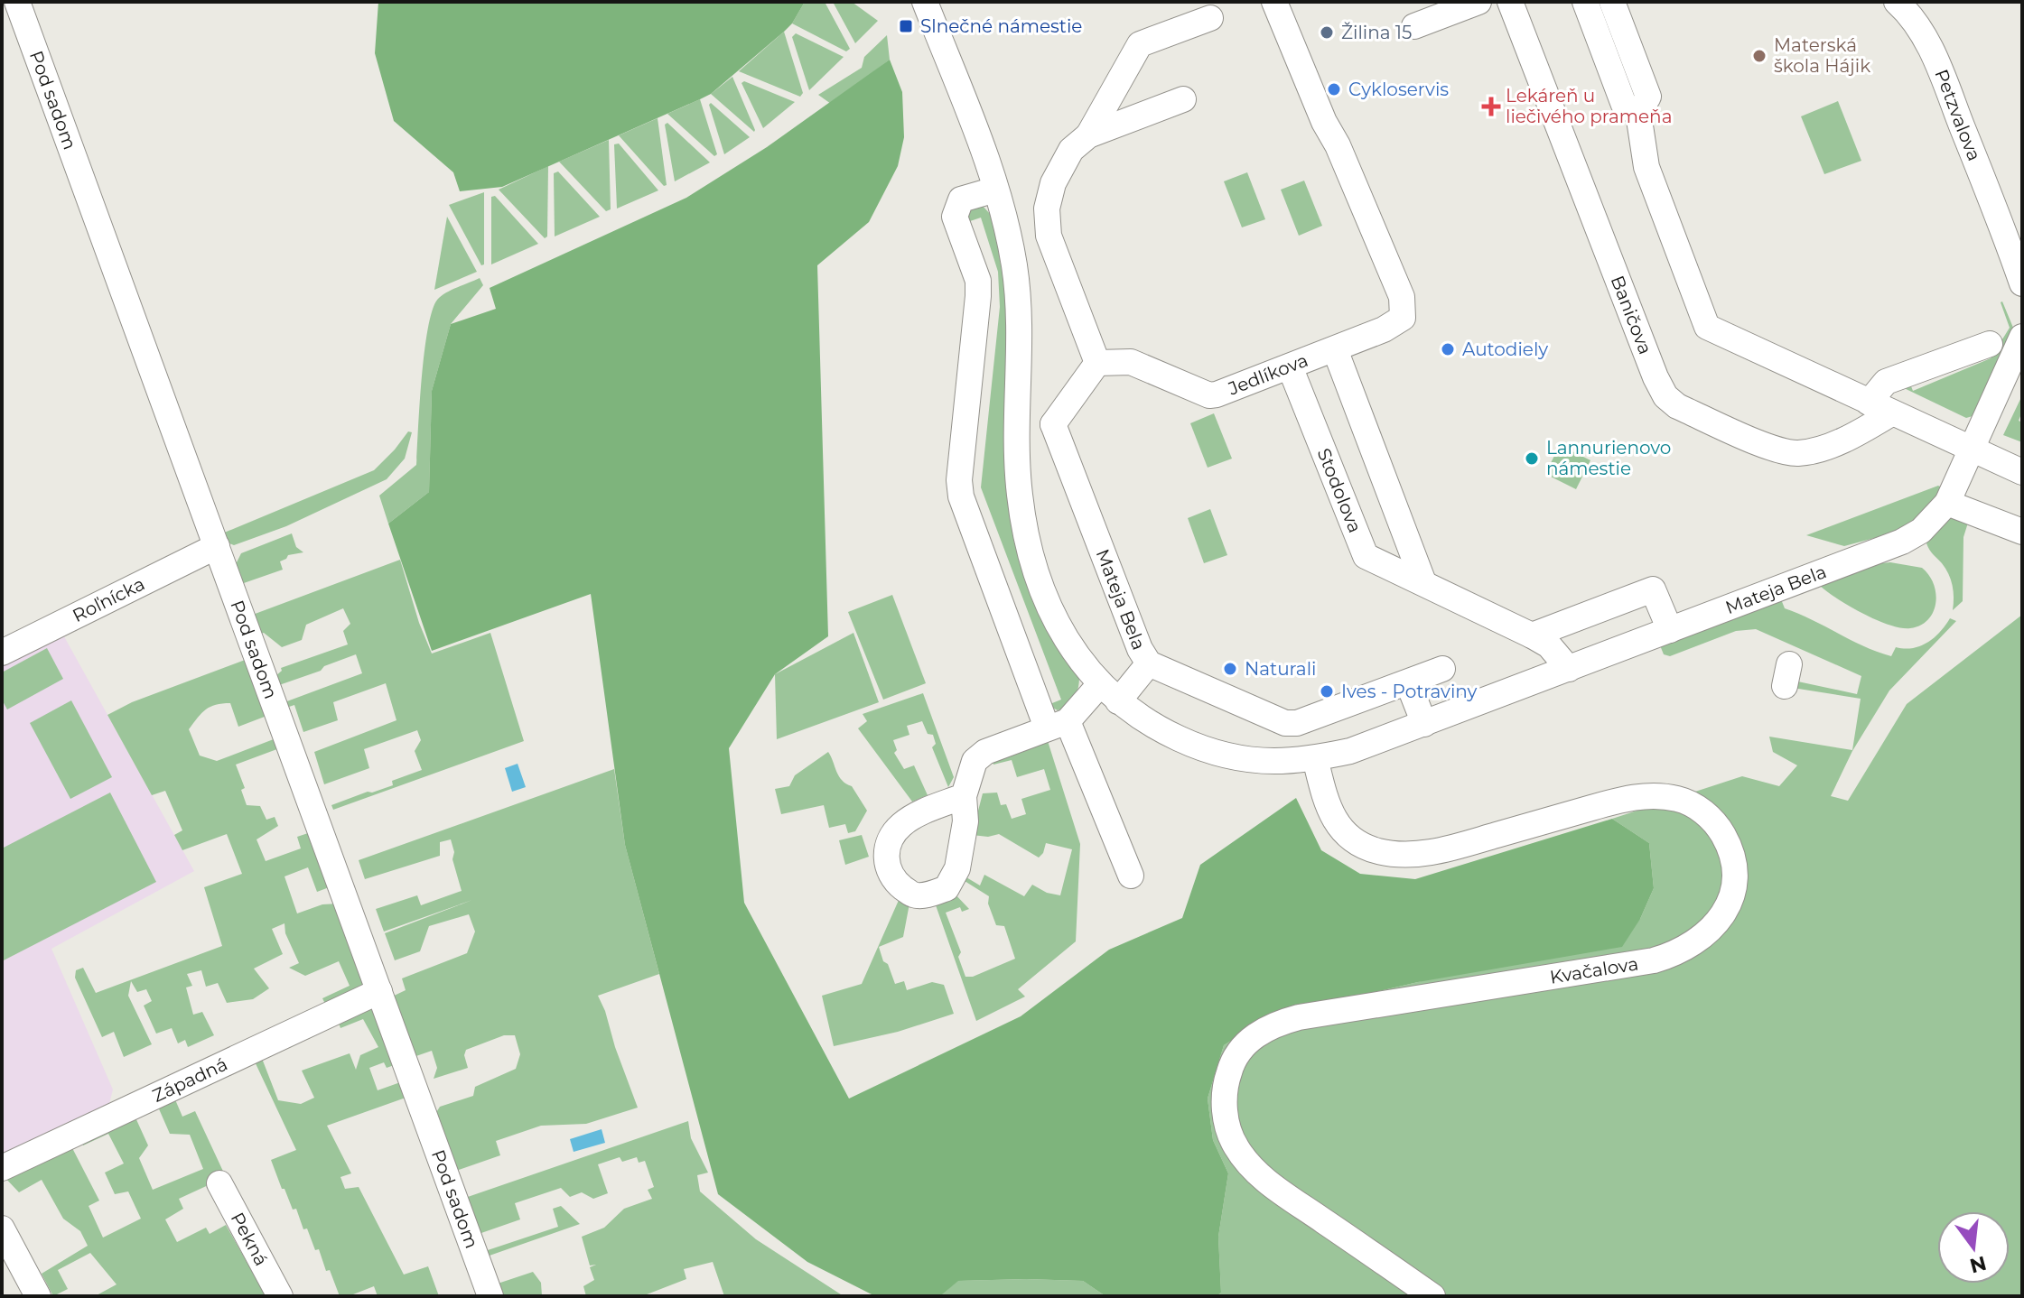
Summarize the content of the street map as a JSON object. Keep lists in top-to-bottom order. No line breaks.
{"streets":{"street":["Pod sadom","Petzvalova","Baničova","Jedlíkova","Stodolova","Mateja Bela","Roľnícka","Kvačalova","Západná","Pekná"]},"crossings":[["Pod sadom","Roľnícka"],["Pod sadom","Západná"],["Jedlíkova","Stodolova"],["Stodolova","Mateja Bela"],["Mateja Bela","Kvačalova"]],"places":{"transit":["Slnečné námestie"],"other":["Žilina 15","Materská škola Hájik","Cykloservis","Autodiely","Lannurienovo námestie","Naturali","Ives - Potraviny"],"health":["Lekáreň u liečivého prameňa"]},"north":"bottom"}
